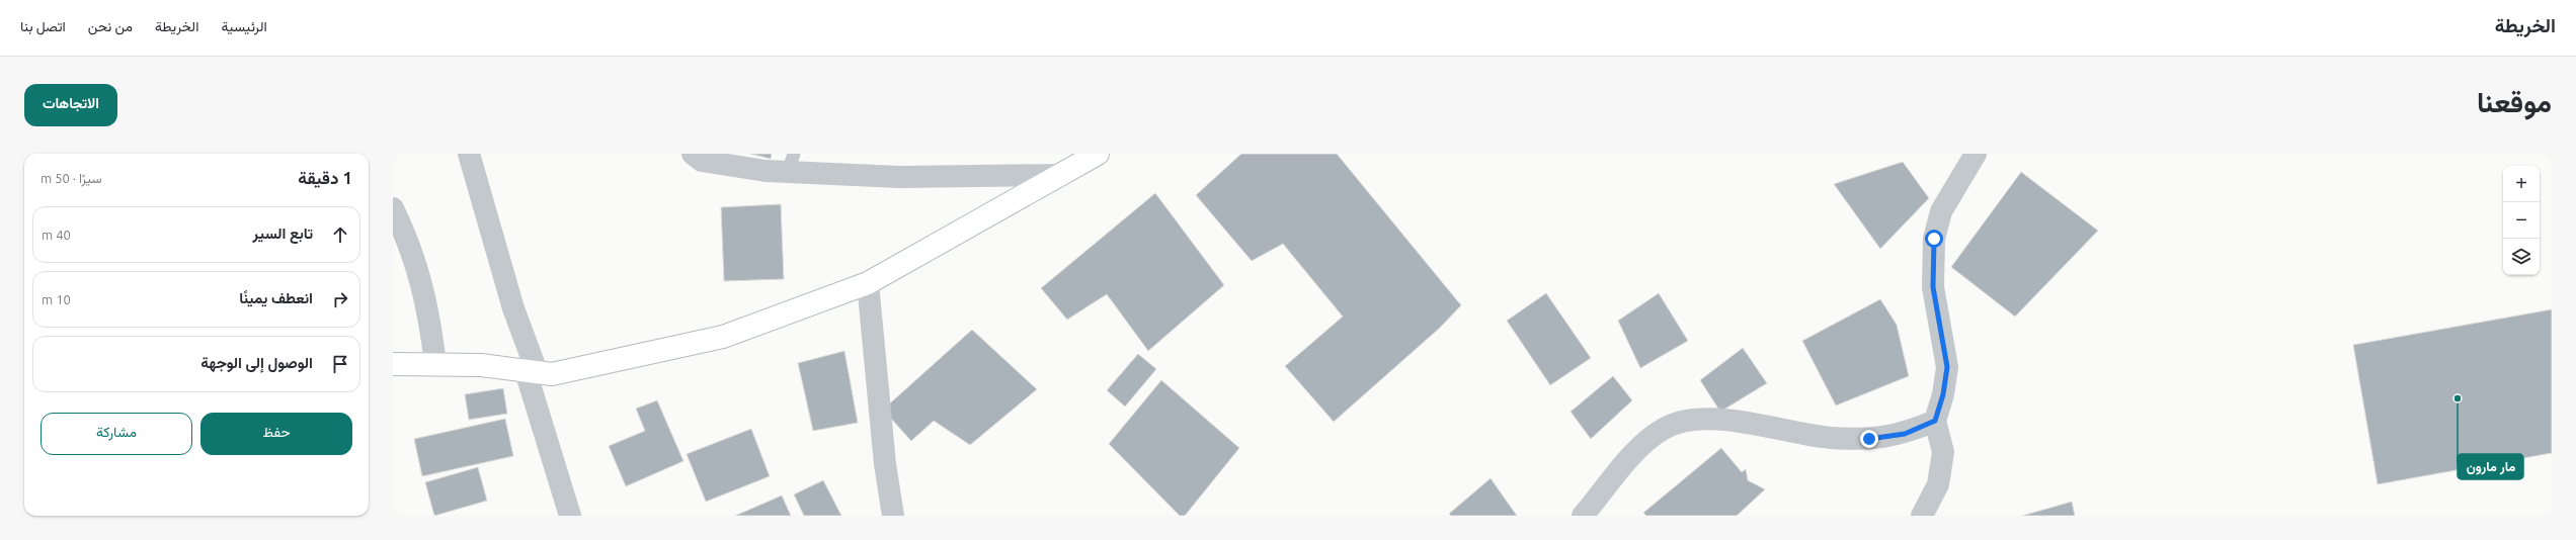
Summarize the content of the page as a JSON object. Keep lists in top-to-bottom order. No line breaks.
{"places":["مار مارون"],"page":{"header":"الخريطة","nav":["الرئيسية","الخريطة","من نحن","اتصل بنا"],"title":"موقعنا","buttons":["الاتجاهات",["حفظ","مشاركة"]],"heading":["1 دقيقة","سيرًا · 50 m"],"map_buttons":["+","−"],"list":[["تابع السير","40 m"],["انعطف يمينًا","10 m"],"الوصول إلى الوجهة"]}}
